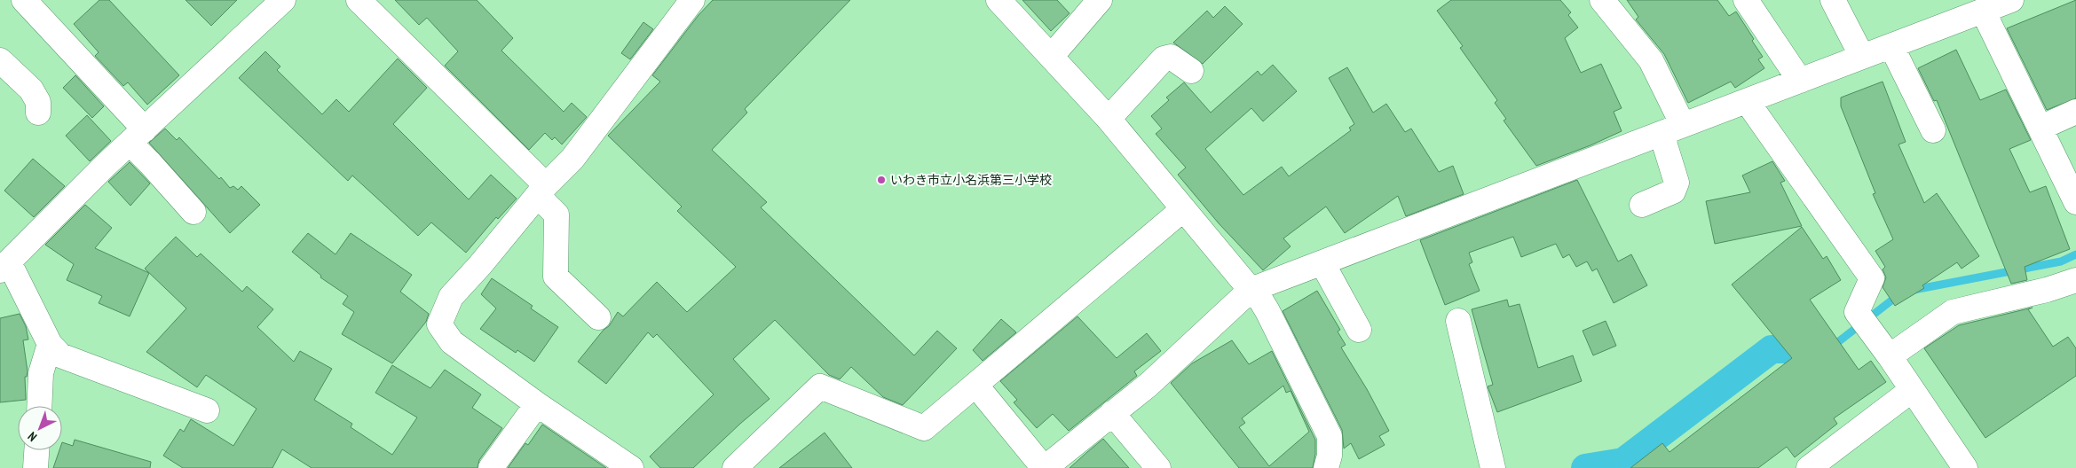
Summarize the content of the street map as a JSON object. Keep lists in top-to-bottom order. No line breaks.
{"places":["いわき市立小名浜第三小学校"],"north":"bottom left"}
